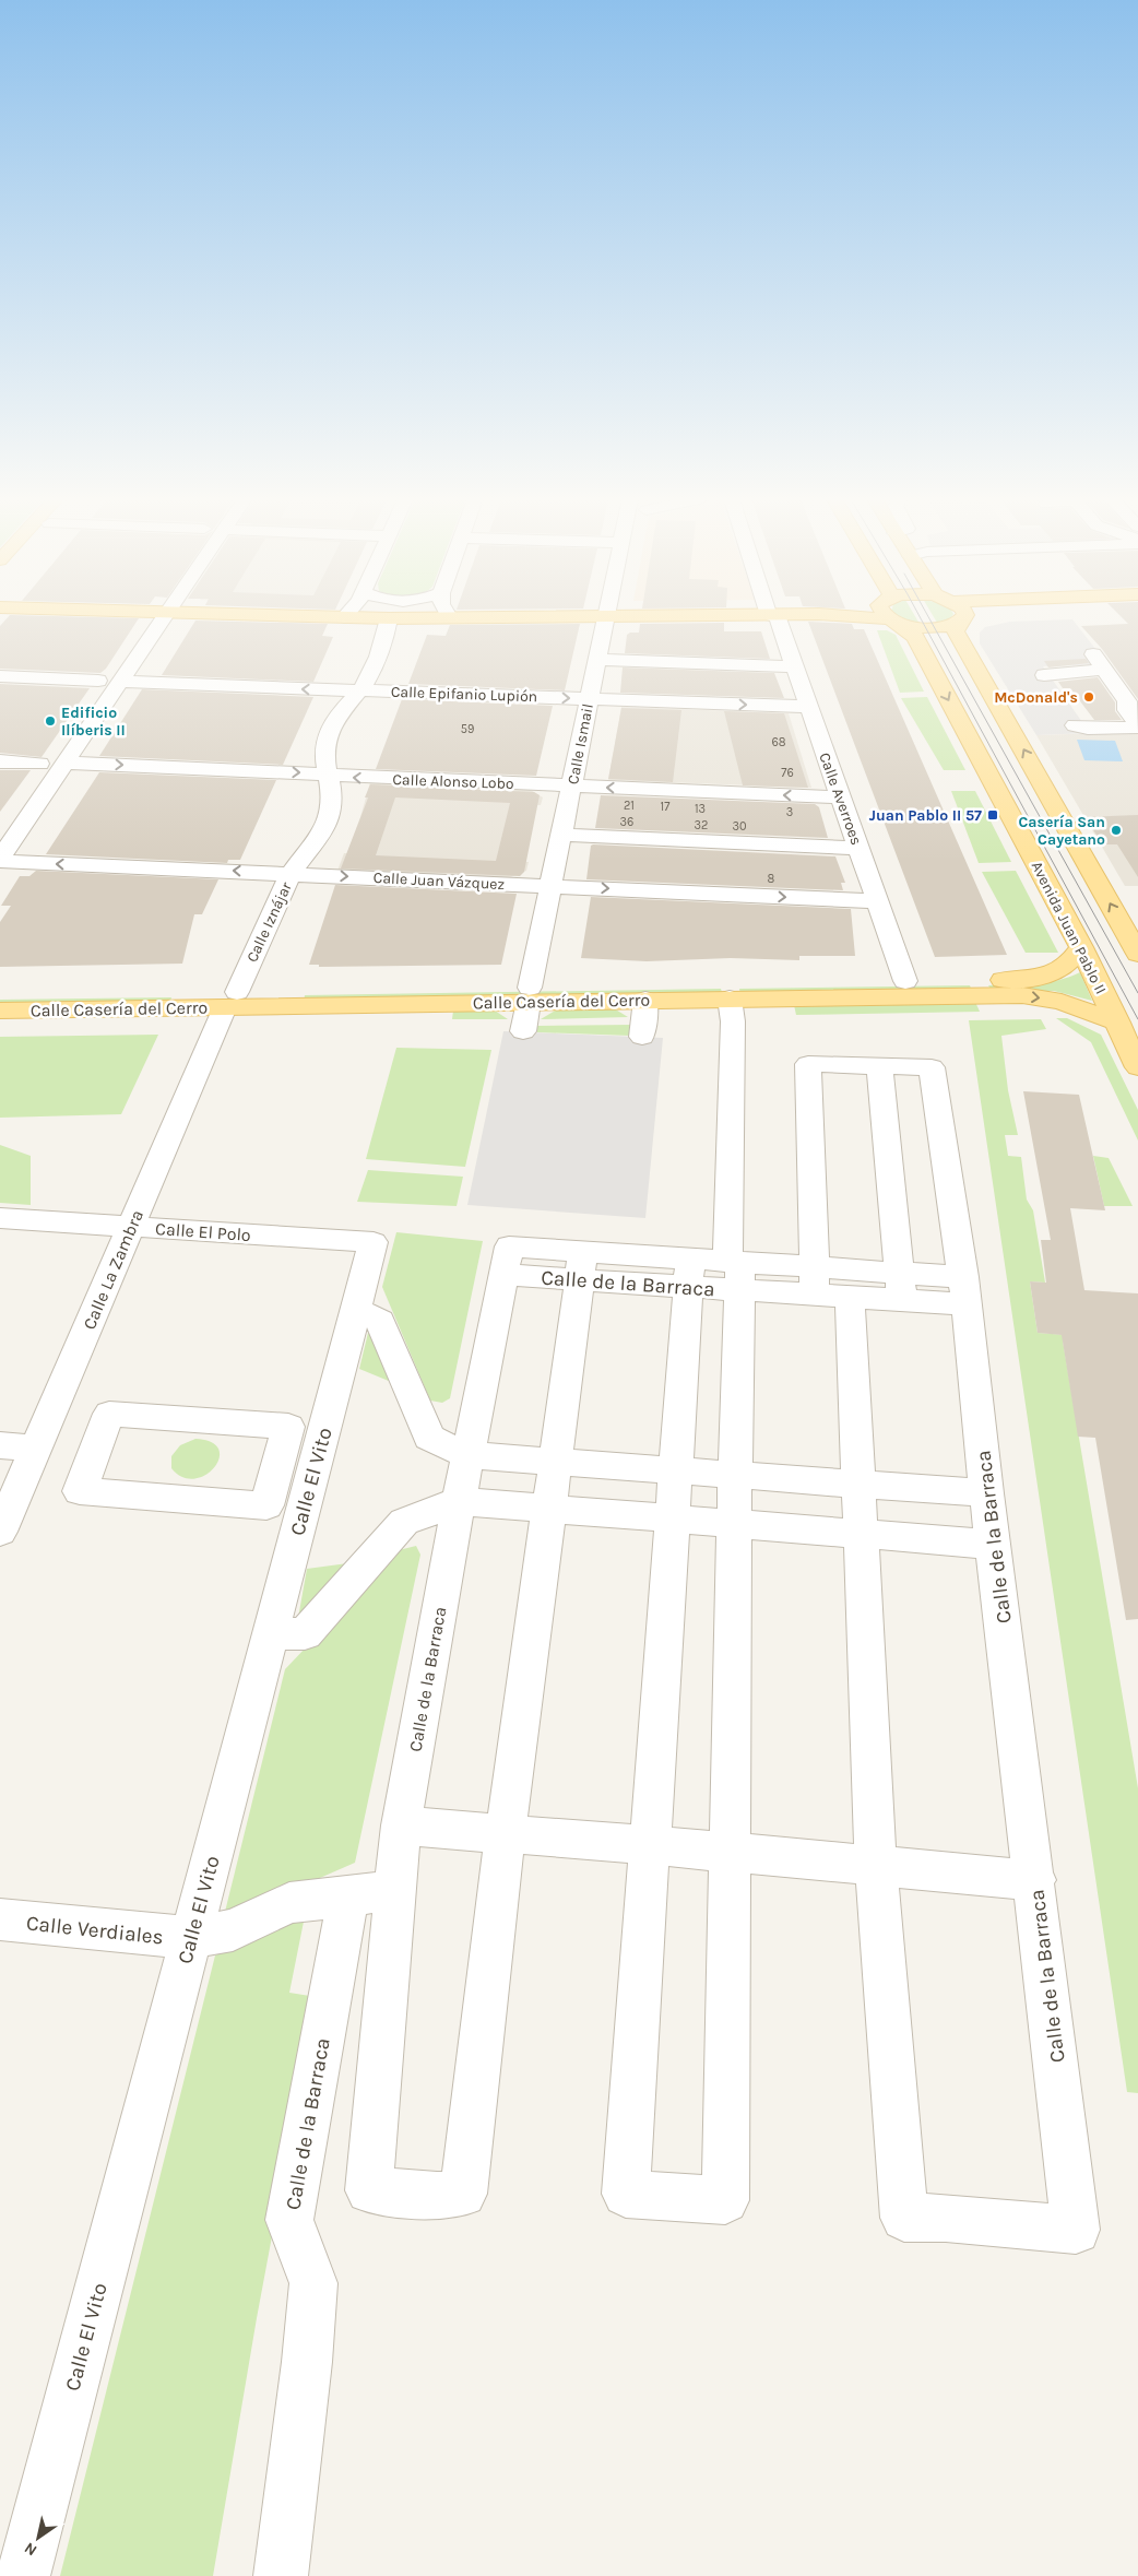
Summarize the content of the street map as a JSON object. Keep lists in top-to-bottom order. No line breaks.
{"streets":{"main road":["Avenida Juan Pablo II","Calle Casería del Cerro"],"street":["Calle Epifanio Lupión","Calle Ismail","Calle Alonso Lobo","Calle Averroes","Calle Juan Vázquez","Calle Iznájar","Calle El Polo","Calle La Zambra","Calle de la Barraca","Calle El Vito","Calle Verdiales"]},"crossings":[["Calle Epifanio Lupión","Calle Ismail"],["Calle Epifanio Lupión","Calle Averroes"],["Calle Epifanio Lupión","Calle Iznájar"],["Calle Ismail","Calle Alonso Lobo"],["Calle Ismail","Calle Juan Vázquez"],["Calle Ismail","Calle Casería del Cerro"],["Calle Alonso Lobo","Calle Averroes"],["Calle Alonso Lobo","Calle Iznájar"],["Calle Averroes","Calle Juan Vázquez"],["Calle Averroes","Calle Casería del Cerro"],["Calle Juan Vázquez","Calle Iznájar"],["Calle Iznájar","Calle Casería del Cerro"],["Calle Iznájar","Calle La Zambra"],["Avenida Juan Pablo II","Calle Casería del Cerro"],["Calle Casería del Cerro","Calle La Zambra"],["Calle El Polo","Calle La Zambra"],["Calle El Polo","Calle El Vito"],["Calle de la Barraca","Calle Verdiales"],["Calle El Vito","Calle Verdiales"]],"places":{"other":["McDonald's","Edificio Ilíberis II","Casería San Cayetano"],"transit":["Juan Pablo II 57"]},"house_numbers":["59","68","76","21","17","13","3","36","32","30","8"],"north":"bottom left"}
